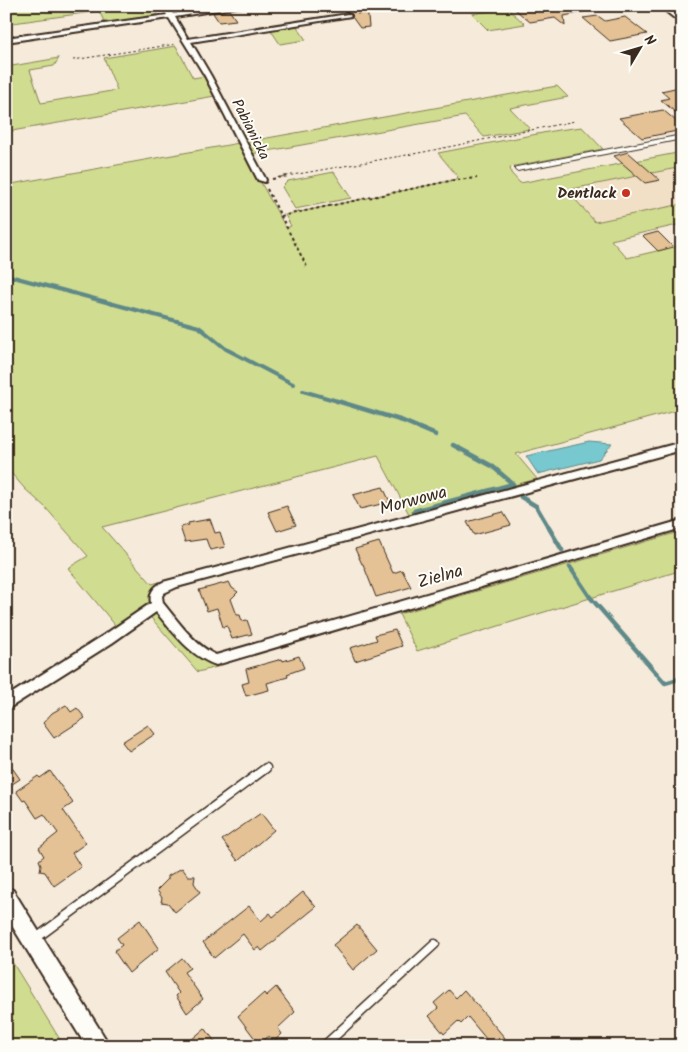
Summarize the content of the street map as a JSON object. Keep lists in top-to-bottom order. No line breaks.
{"streets":{"street":["Pabianicka","Morwowa","Zielna"]},"crossings":[["Morwowa","Zielna"]],"places":["Dentlack"],"north":"top right"}
